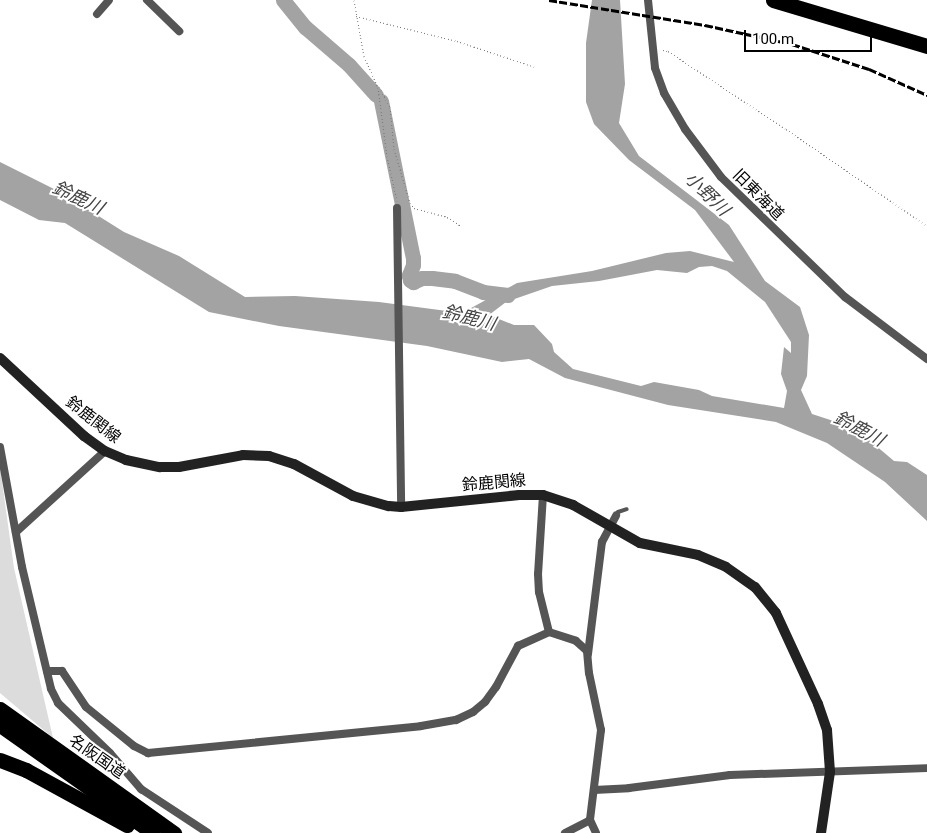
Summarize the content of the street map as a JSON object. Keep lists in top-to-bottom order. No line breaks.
{"streets":{"highway":["名阪国道"],"main road":["鈴鹿関線"],"street":["旧東海道"]},"water":["小野川","鈴鹿川"],"scale_bar":"100 m"}
